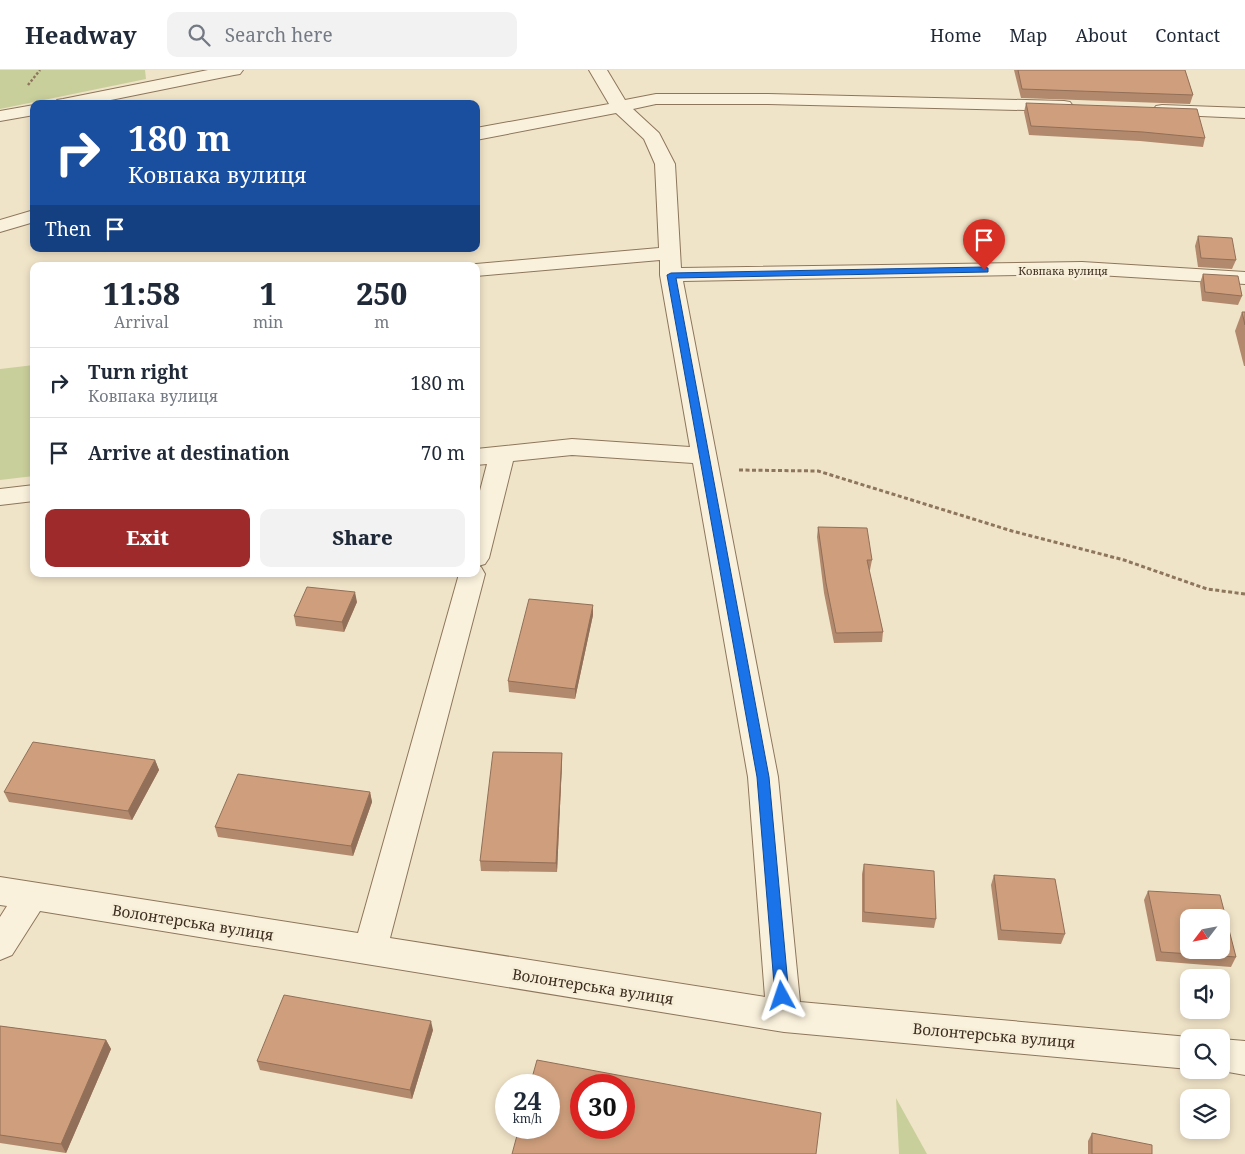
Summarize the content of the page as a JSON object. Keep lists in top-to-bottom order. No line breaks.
{"streets":{"street":["Ковпака вулиця","Волонтерська вулиця"]},"north":"bottom left","page":{"header":"Headway","search":"Search here","nav":["Home","Map","About","Contact"],"turn":["180 m","Ковпака вулиця"],"then":"Then","eta":["11:58","Arrival","1","min","250","m"],"list":[{"name":"Turn right","note":"Ковпака вулиця","value":"180 m"},{"name":"Arrive at destination","value":"70 m"}],"buttons":["Exit","Share"],"speed":"24 km/h","limit":"30"}}
